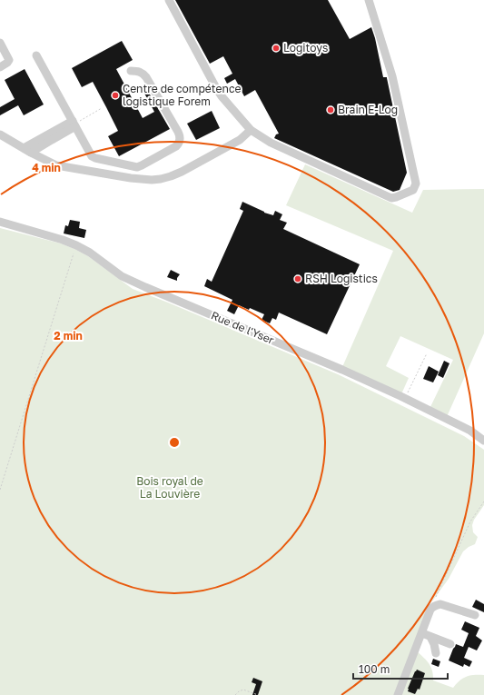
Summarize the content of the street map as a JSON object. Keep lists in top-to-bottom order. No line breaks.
{"streets":{"street":["Rue de l'Yser"]},"parks":["Bois royal de La Louvière"],"places":["Logitoys","Centre de compétence logistique Forem","Brain E-Log","RSH Logistics"],"scale_bar":"100 m","rings":["4 min","2 min"]}
